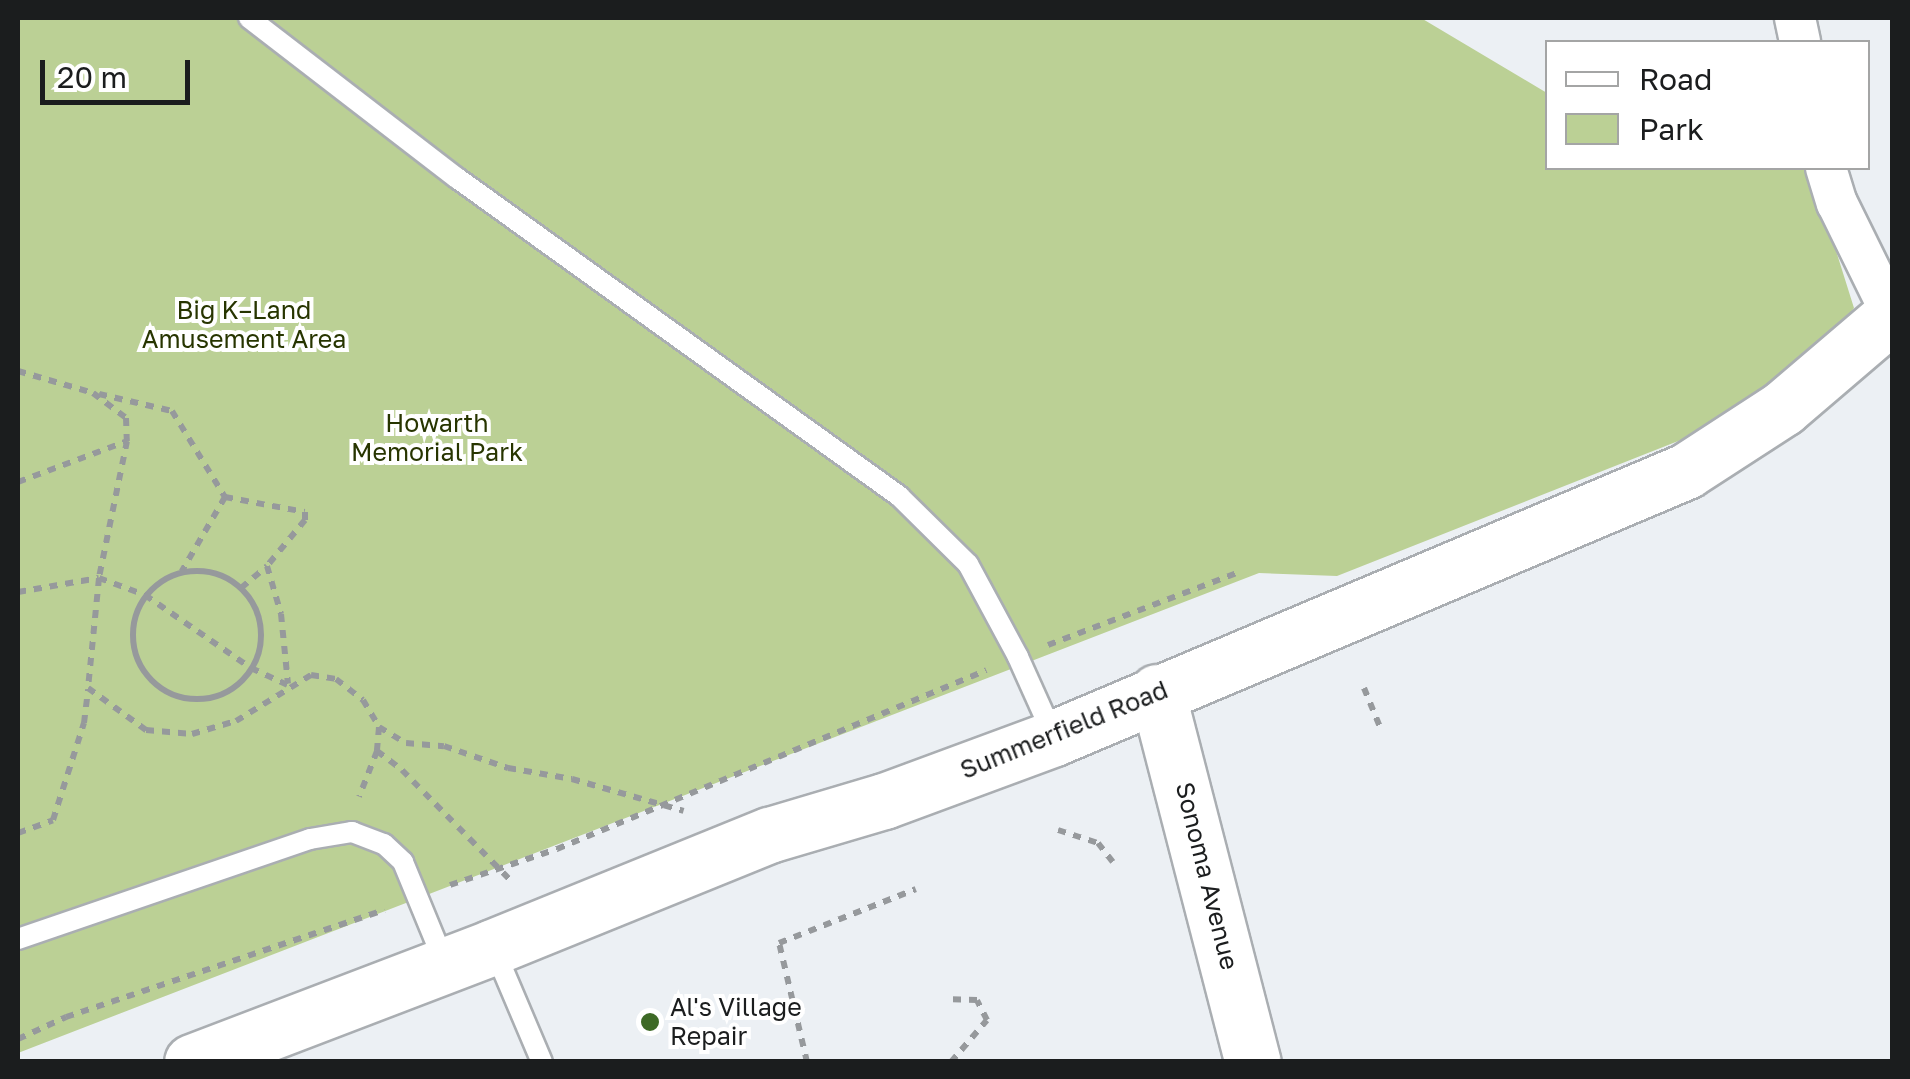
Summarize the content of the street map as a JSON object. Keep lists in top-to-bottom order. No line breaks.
{"streets":{"street":["Summerfield Road","Sonoma Avenue"]},"crossings":[["Summerfield Road","Sonoma Avenue"]],"parks":["Big K–Land Amusement Area","Howarth Memorial Park"],"places":["Al's Village Repair"],"legend":["Road","Park"],"scale_bar":"20 m"}
